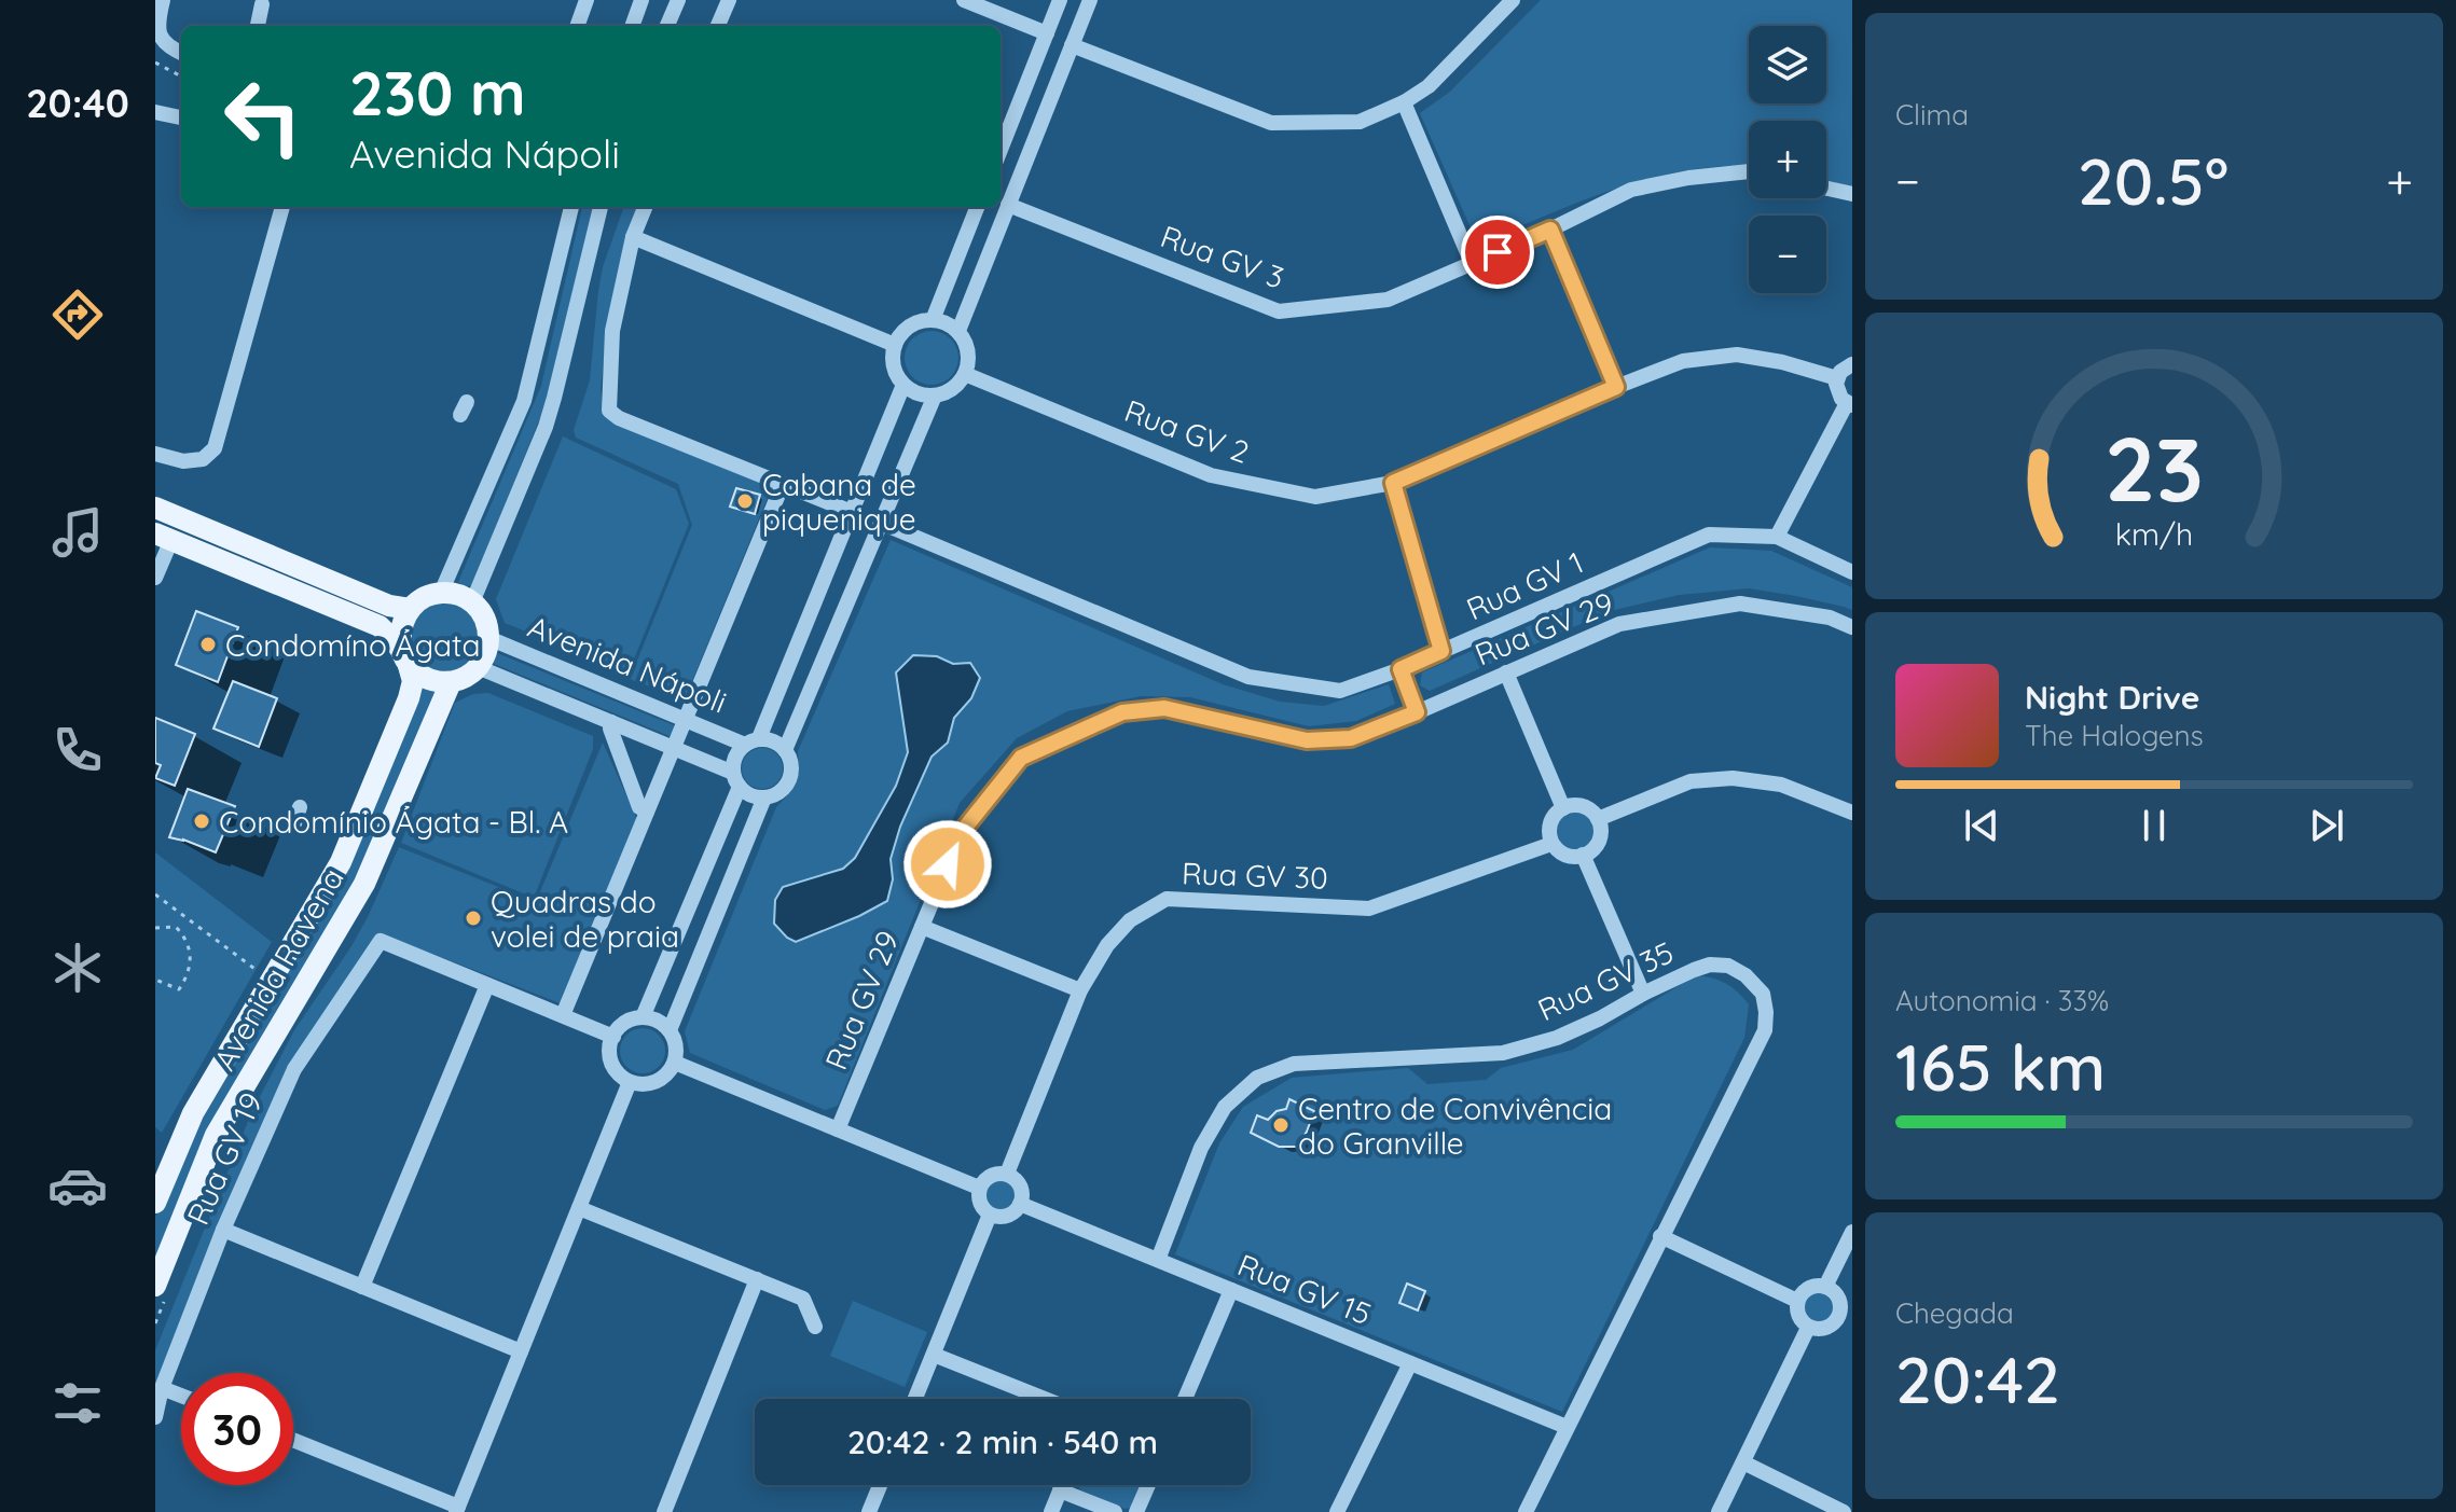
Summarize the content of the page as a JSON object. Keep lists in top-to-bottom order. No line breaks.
{"streets":{"main road":["Avenida Ravena"],"street":["Rua GV 3","Rua GV 2","Rua GV 1","Rua GV 29","Avenida Nápoli","Rua GV 30","Rua GV 35","Rua GV 19","Rua GV 15"]},"crossings":[["Avenida Nápoli","Avenida Ravena"],["Rua GV 30","Rua GV 15"],["Rua GV 35","Rua GV 15"]],"places":["Cabana de piquenique","Condomíno Ágata","Condomínio Ágata - Bl. A","Quadras do volei de praia","Centro de Convivência do Granville"],"page":{"tabs":"20:40","tile":["Clima",["Autonomia · 33%","165 km"],["Chegada","20:42"]],"map_buttons":["+","−"],"turn":["230 m","Avenida Nápoli"],"heat":["−","20.5°","+"],"song":["Night Drive","The Halogens"],"limit":"30","trip":"20:42 · 2 min · 540 m","gauge":["23","km/h"]}}
